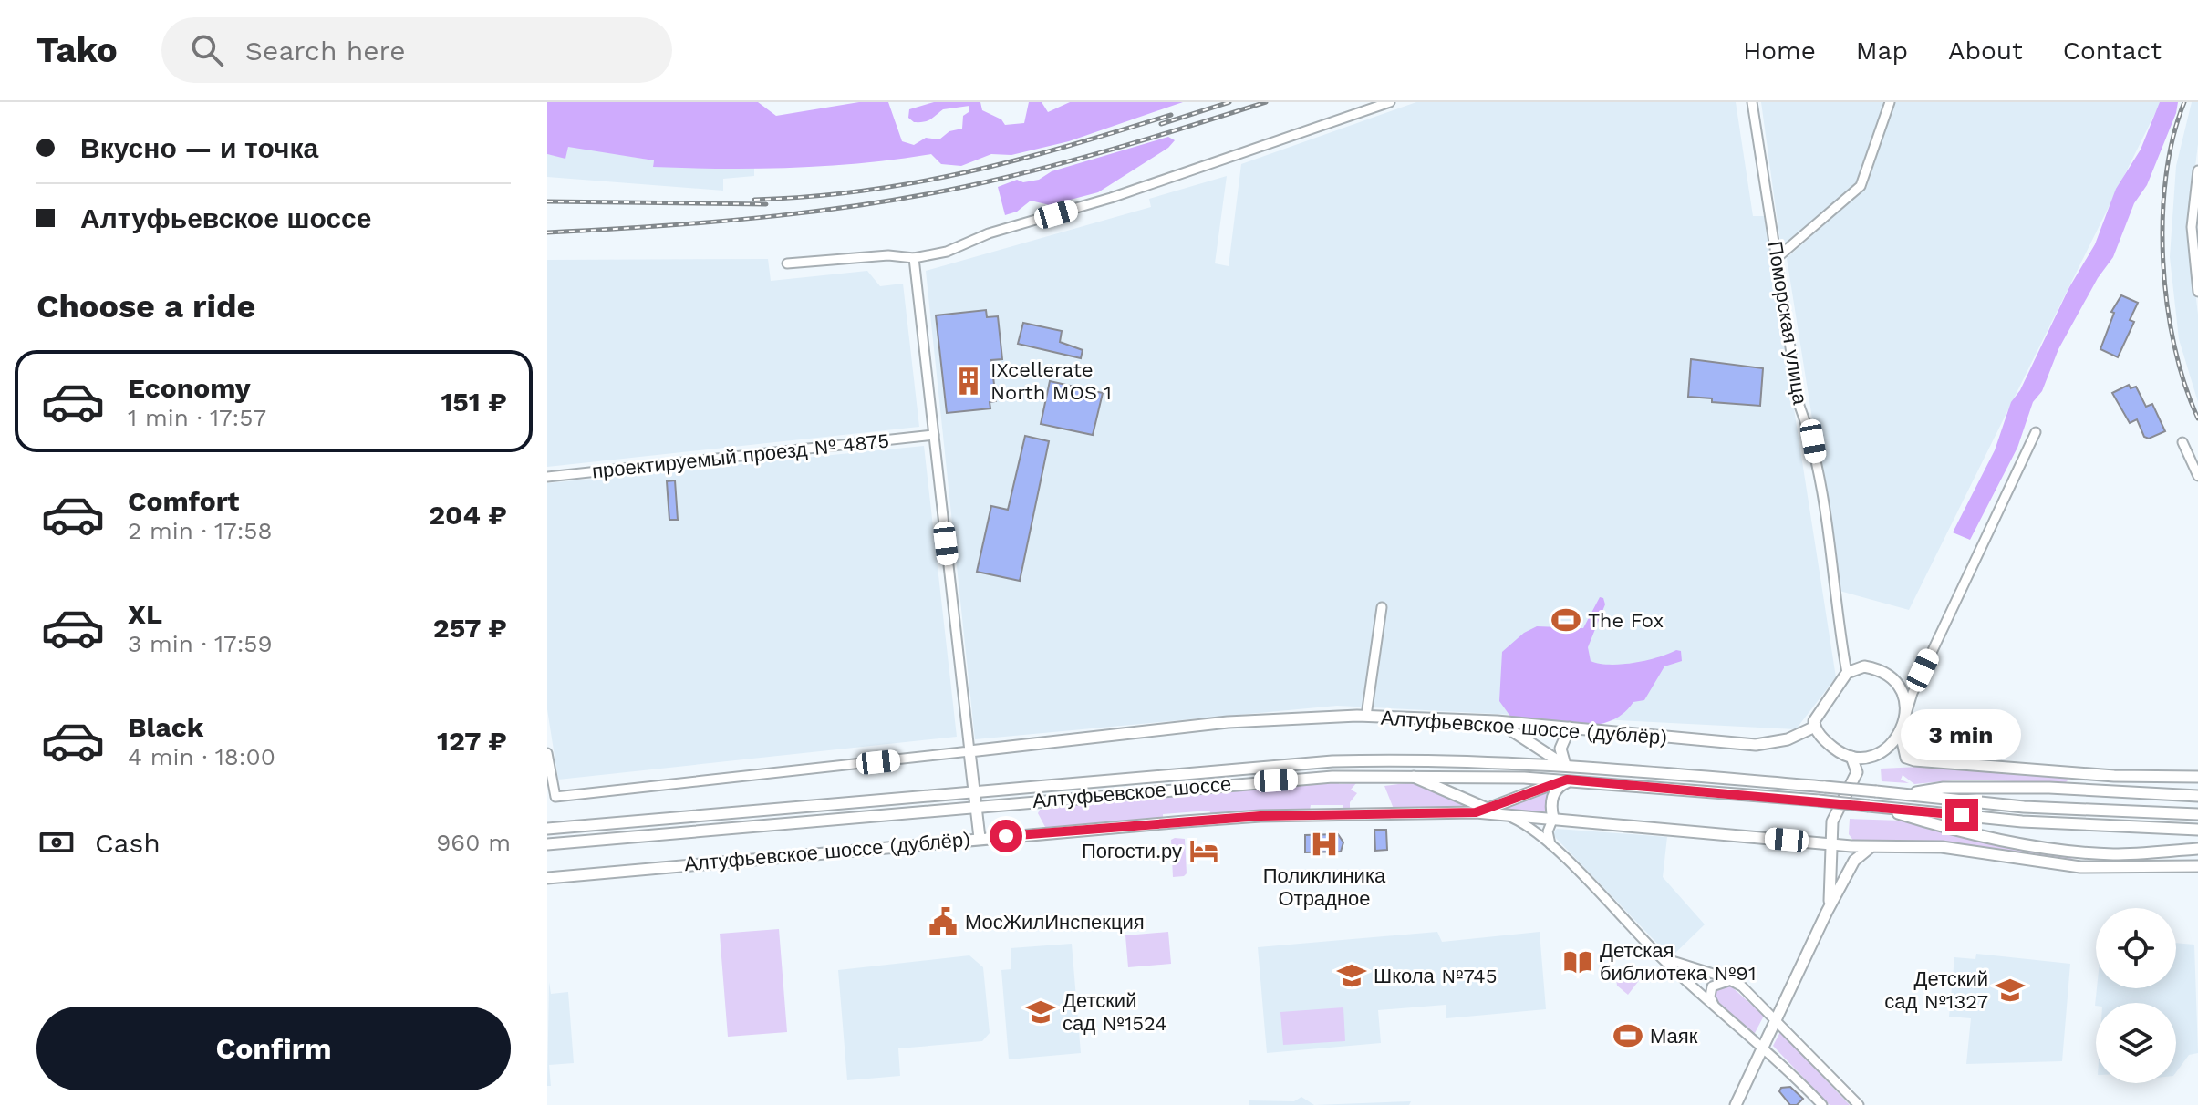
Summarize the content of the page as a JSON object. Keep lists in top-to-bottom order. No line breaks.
{"streets":{"main road":["Алтуфьевское шоссе (дублёр)","Алтуфьевское шоссе"],"street":["Поморская улица","проектируемый проезд № 4875"]},"crossings":[["Поморская улица","Алтуфьевское шоссе (дублёр)"]],"places":{"building":["IXcellerate North MOS 1"],"sports":["The Fox","Маяк"],"hospital":["Поликлиника Отрадное"],"hotel":["Погости.ру"],"public building":["МосЖилИнспекция"],"library":["Детская библиотека №91"],"school or university":["Школа №745","Детский сад №1327","Детский сад №1524"]},"page":{"header":"Tako","search":"Search here","nav":["Home","Map","About","Contact"],"banner":["Вкусно — и точка","Алтуфьевское шоссе"],"heading":"Choose a ride","list":[{"name":"Economy","note":"1 min · 17:57","value":"151 ₽"},{"name":"Comfort","note":"2 min · 17:58","value":"204 ₽"},{"name":"XL","note":"3 min · 17:59","value":"257 ₽"},{"name":"Black","note":"4 min · 18:00","value":"127 ₽"}],"bubble":"3 min","pay":["Cash","960 m"],"buttons":"Confirm"}}
